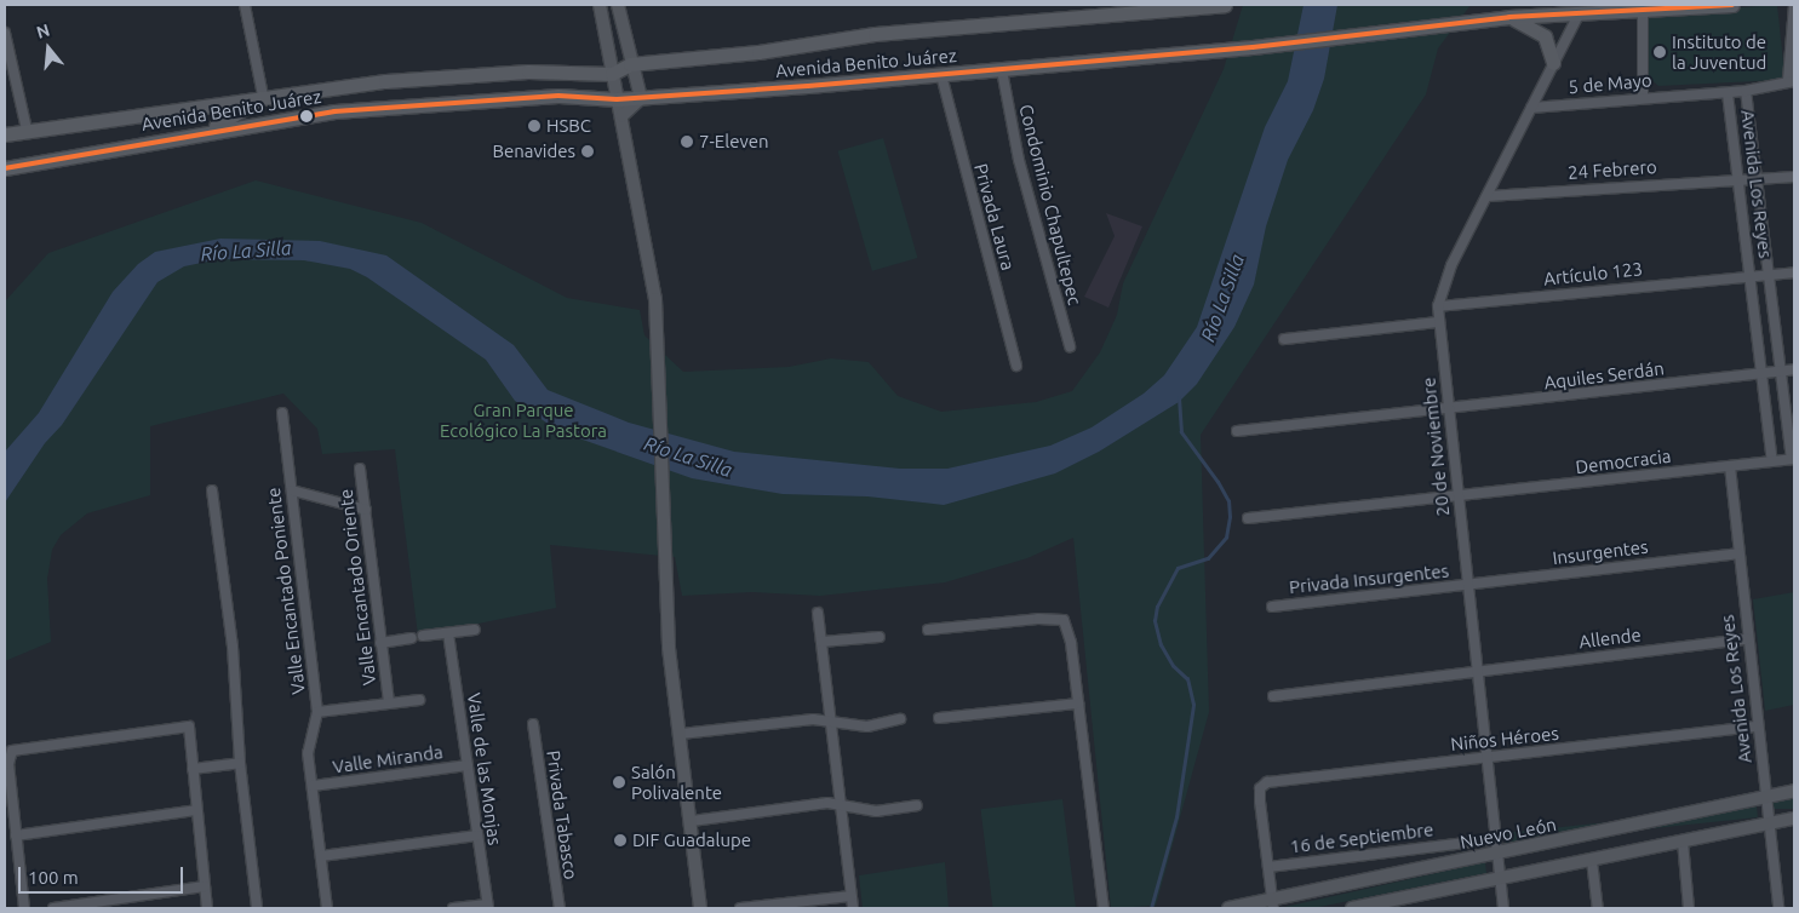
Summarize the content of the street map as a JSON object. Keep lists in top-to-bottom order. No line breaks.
{"streets":{"main road":["Avenida Benito Juárez"],"street":["5 de Mayo","24 Febrero","Avenida Los Reyes","Condominio Chapultepec","Privada Laura","Artículo 123","Aquiles Serdán","20 de Noviembre","Democracia","Insurgentes","Privada Insurgentes","Valle Encantado Oriente","Valle Encantado Poniente","Allende","Niños Héroes","Valle Miranda","Valle de las Monjas","Privada Tabasco","Nuevo León","16 de Septiembre"]},"crossings":[["Avenida Benito Juárez","Condominio Chapultepec"],["Avenida Benito Juárez","Privada Laura"],["Avenida Benito Juárez","20 de Noviembre"],["5 de Mayo","Avenida Los Reyes"],["5 de Mayo","20 de Noviembre"],["24 Febrero","Avenida Los Reyes"],["24 Febrero","20 de Noviembre"],["Avenida Los Reyes","Artículo 123"],["Avenida Los Reyes","Aquiles Serdán"],["Avenida Los Reyes","Democracia"],["Avenida Los Reyes","Insurgentes"],["Avenida Los Reyes","Allende"],["Avenida Los Reyes","Niños Héroes"],["Avenida Los Reyes","Nuevo León"],["Artículo 123","20 de Noviembre"],["Aquiles Serdán","20 de Noviembre"],["20 de Noviembre","Democracia"],["20 de Noviembre","Insurgentes"],["20 de Noviembre","Privada Insurgentes"],["20 de Noviembre","Allende"],["20 de Noviembre","Niños Héroes"],["20 de Noviembre","Nuevo León"],["20 de Noviembre","16 de Septiembre"],["Insurgentes","Privada Insurgentes"],["Valle Encantado Poniente","Valle Miranda"],["Niños Héroes","16 de Septiembre"],["Valle Miranda","Valle de las Monjas"]],"water":["Río La Silla"],"parks":["Gran Parque Ecológico La Pastora"],"places":["Instituto de la Juventud","HSBC","7-Eleven","Benavides","Salón Polivalente","DIF Guadalupe"],"scale_bar":"100 m","north":"top"}
